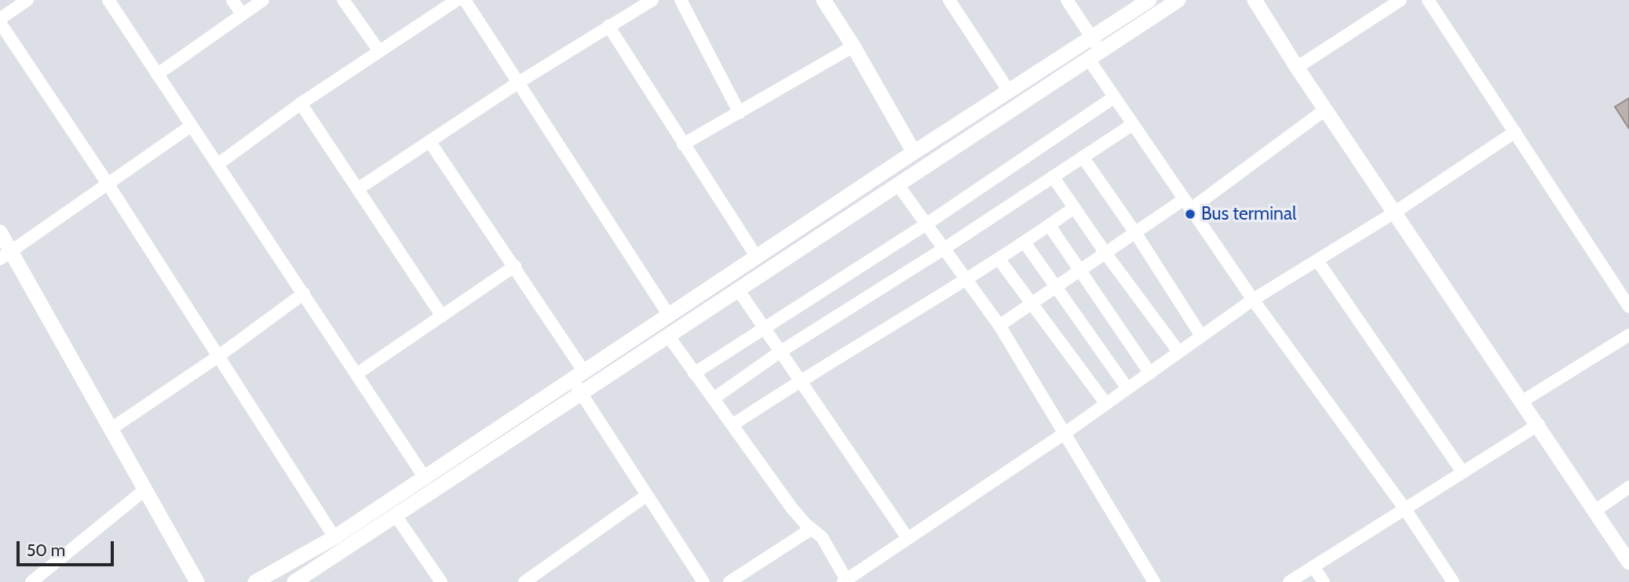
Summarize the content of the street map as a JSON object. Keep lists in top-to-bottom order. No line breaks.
{"places":["Bus terminal"],"scale_bar":"50 m"}
